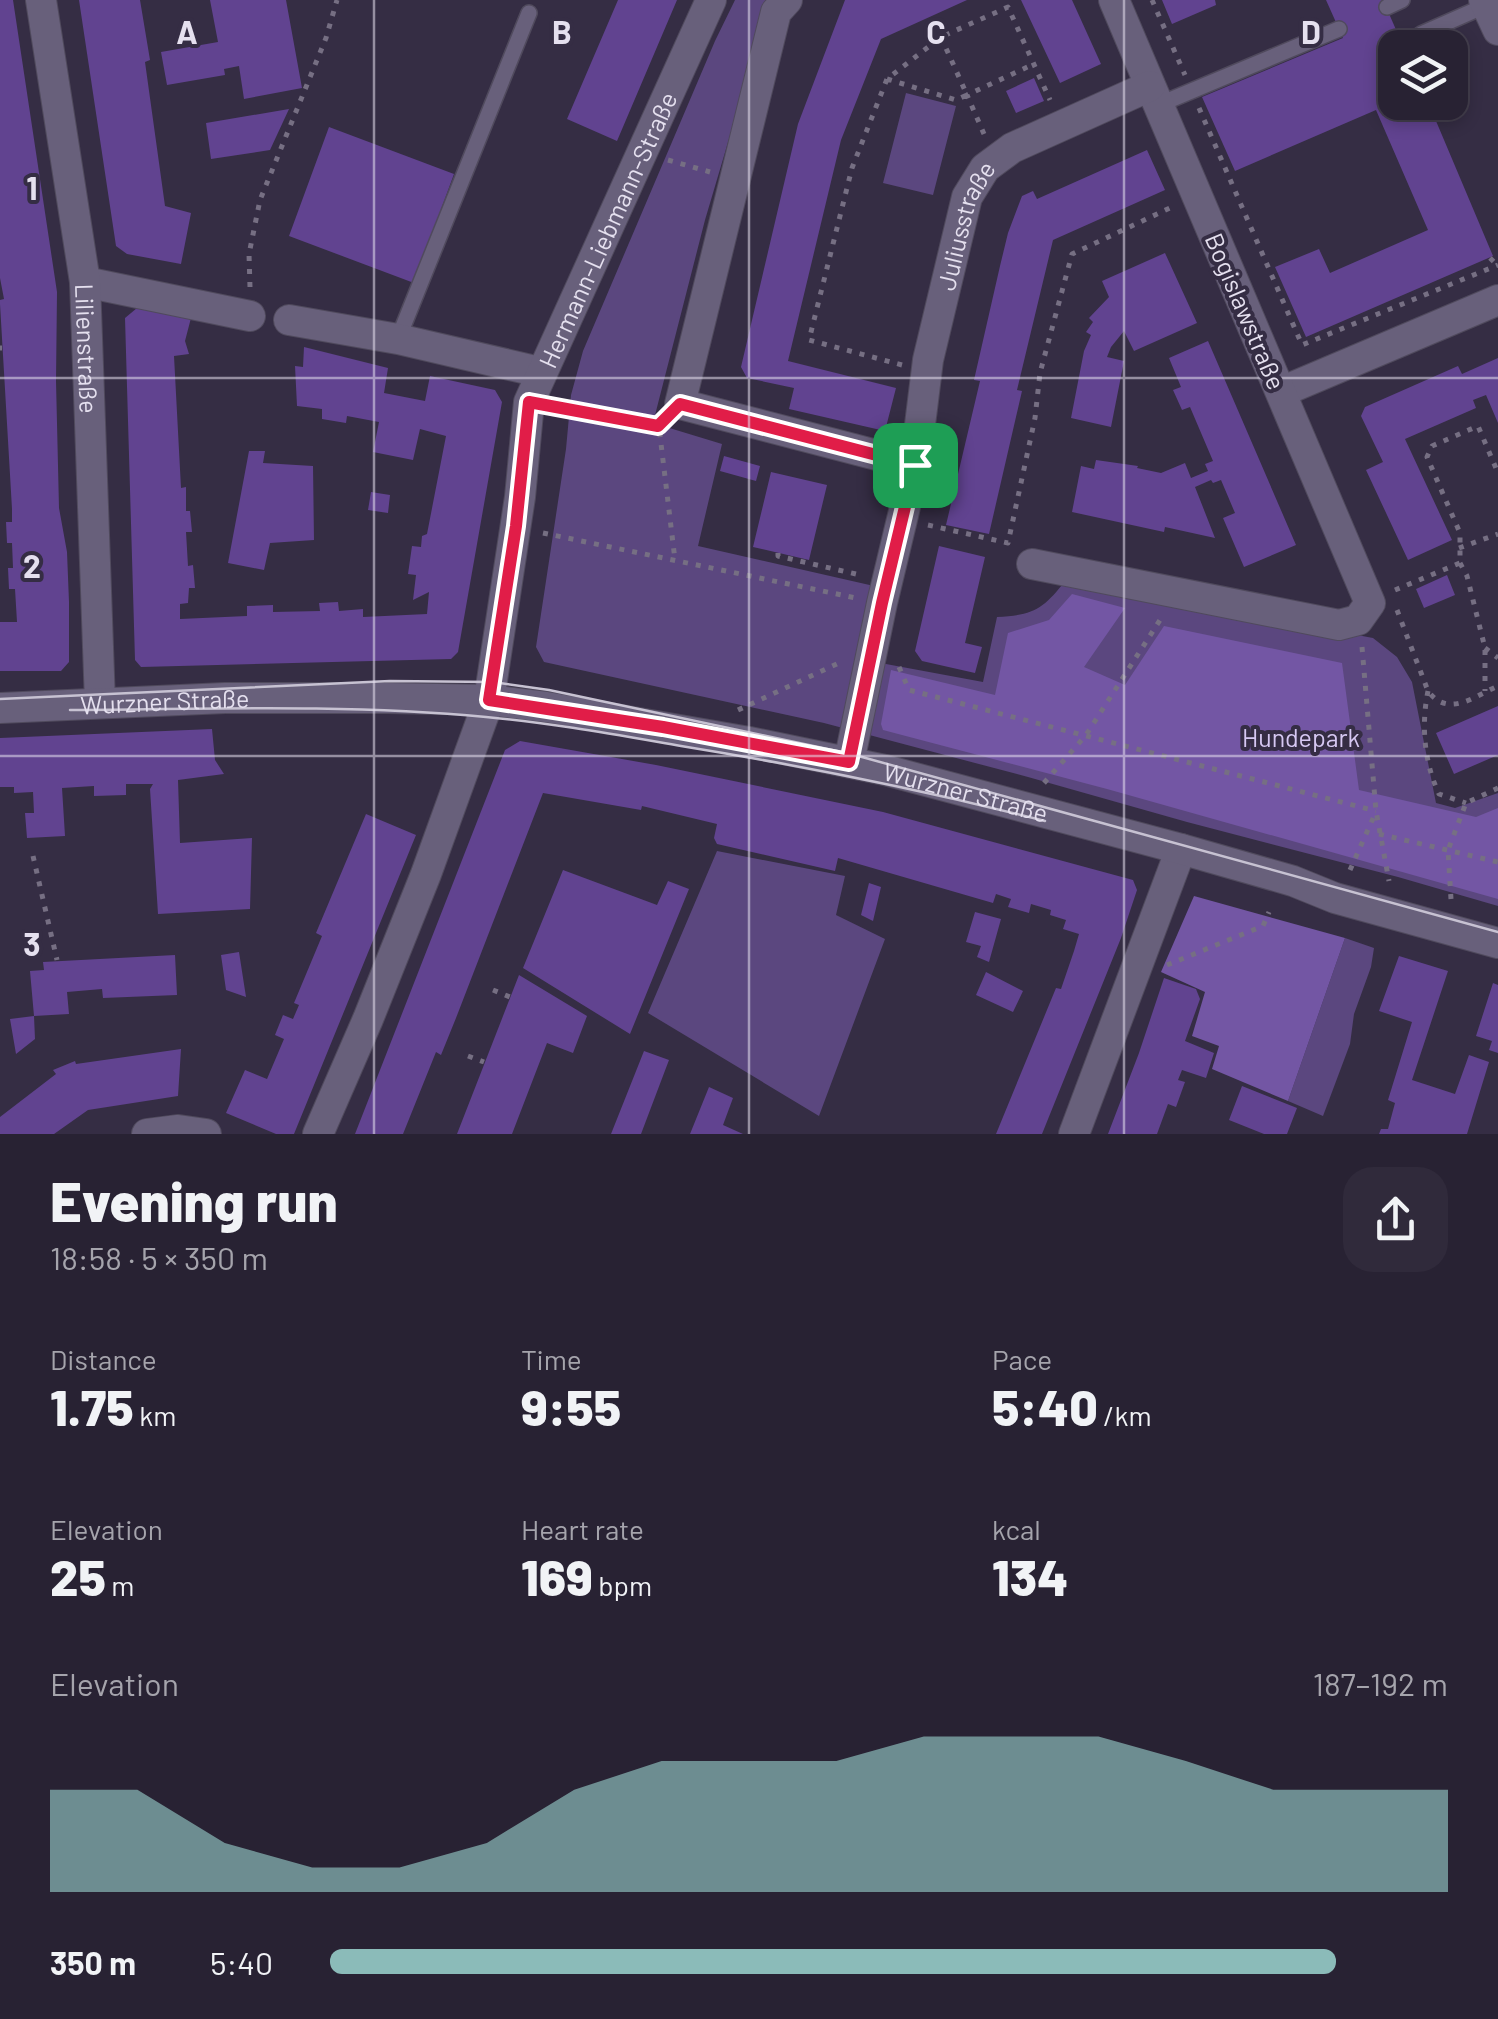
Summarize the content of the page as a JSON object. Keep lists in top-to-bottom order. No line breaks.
{"streets":{"street":["Hermann-Liebmann-Straße","Juliusstraße","Bogislawstraße","Lilienstraße","Wurzner Straße"]},"crossings":[["Hermann-Liebmann-Straße","Wurzner Straße"],["Juliusstraße","Bogislawstraße"],["Juliusstraße","Wurzner Straße"],["Lilienstraße","Wurzner Straße"]],"parks":["Hundepark"],"page":{"heading":["Evening run","18:58 · 5 × 350 m"],"stats":[["Distance","1.75 km"],["Time","9:55"],["Pace","5:40 /km"],["Elevation","25 m"],["Heart rate","169 bpm"],["kcal","134"]],"chart":["Elevation","187–192 m"],"list":[{"name":"350 m","note":"5:40"}]},"grid":{"columns":["A","B","C","D"],"rows":["1","2","3"]}}
